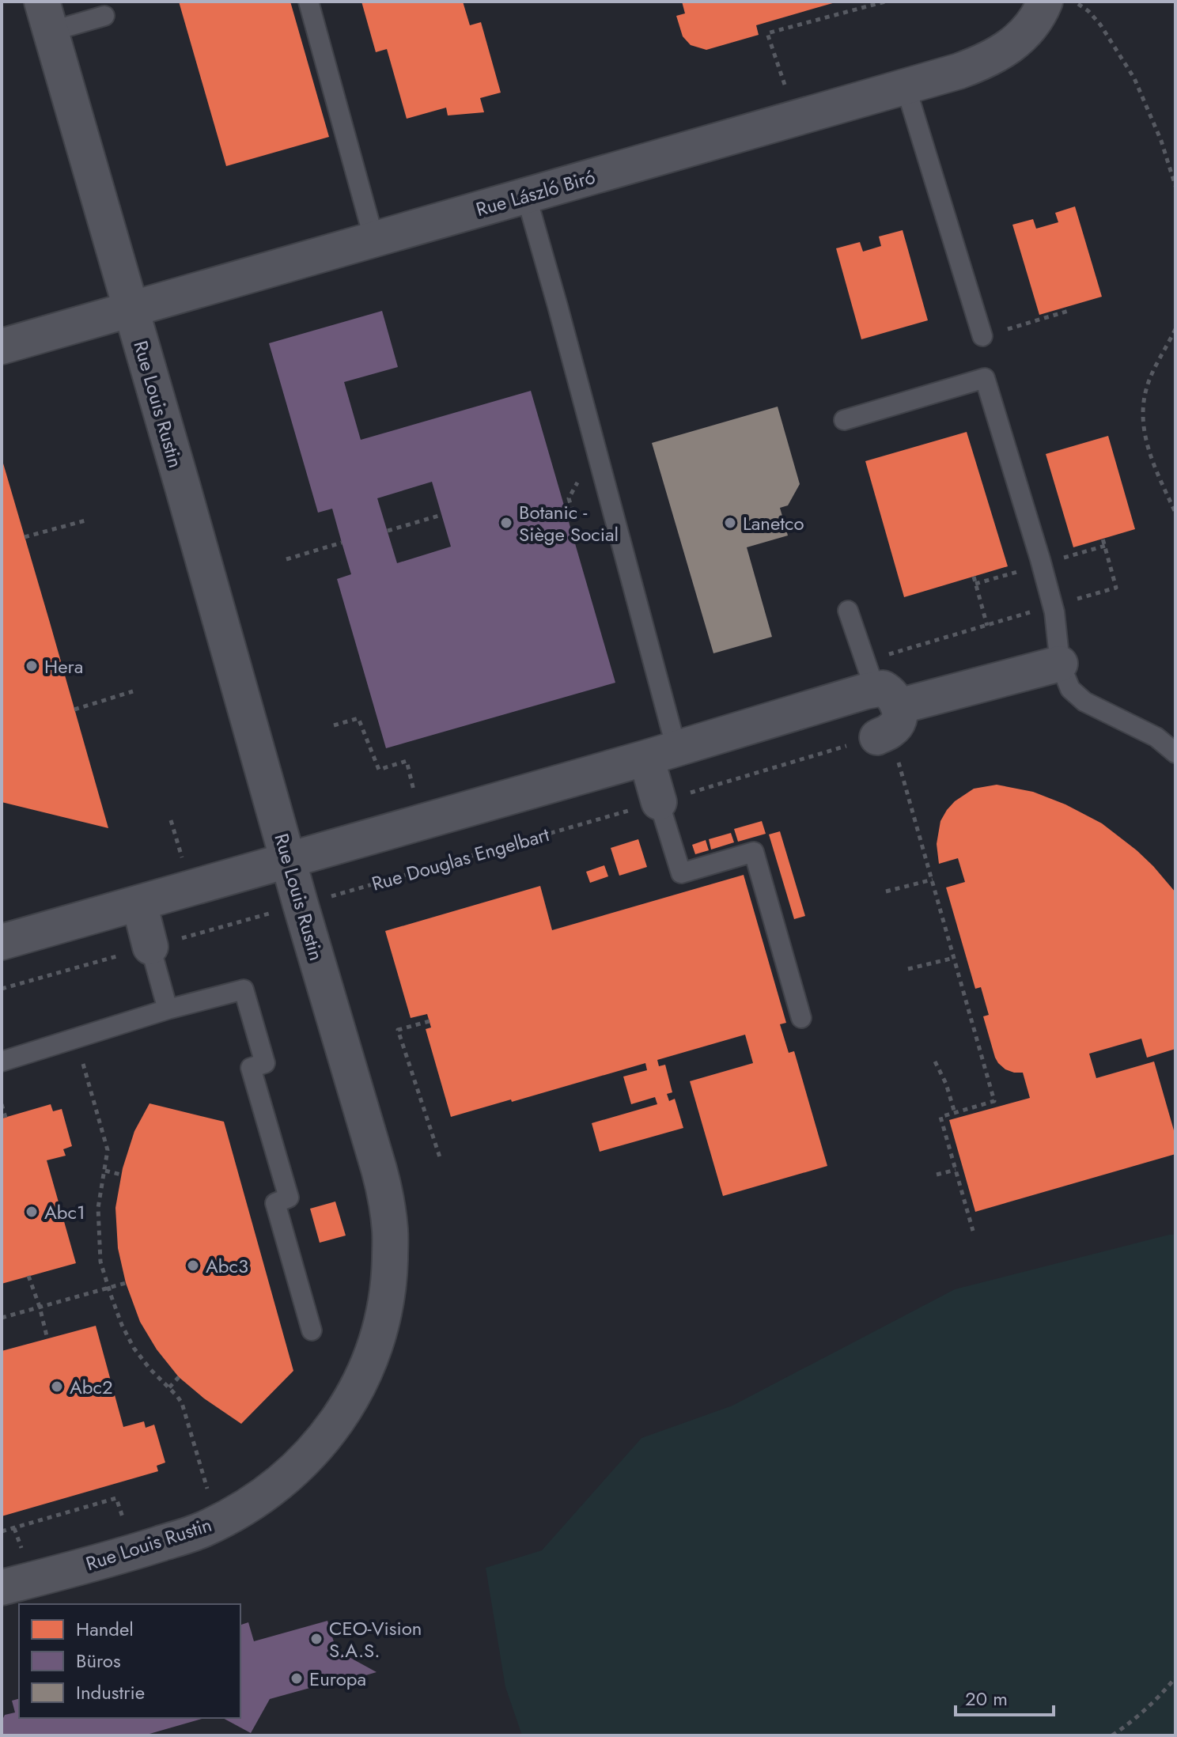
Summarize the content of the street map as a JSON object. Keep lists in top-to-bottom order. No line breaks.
{"streets":{"street":["Rue László Biró","Rue Louis Rustin"],"path":["Rue Douglas Engelbart"]},"crossings":[["Rue László Biró","Rue Louis Rustin"],["Rue Louis Rustin","Rue Douglas Engelbart"]],"places":["Botanic - Siège Social","Lanetco","Hera","Abc1","Abc3","Abc2","CEO-Vision S.A.S.","Europa"],"legend":["Handel","Büros","Industrie"],"scale_bar":"20 m"}
